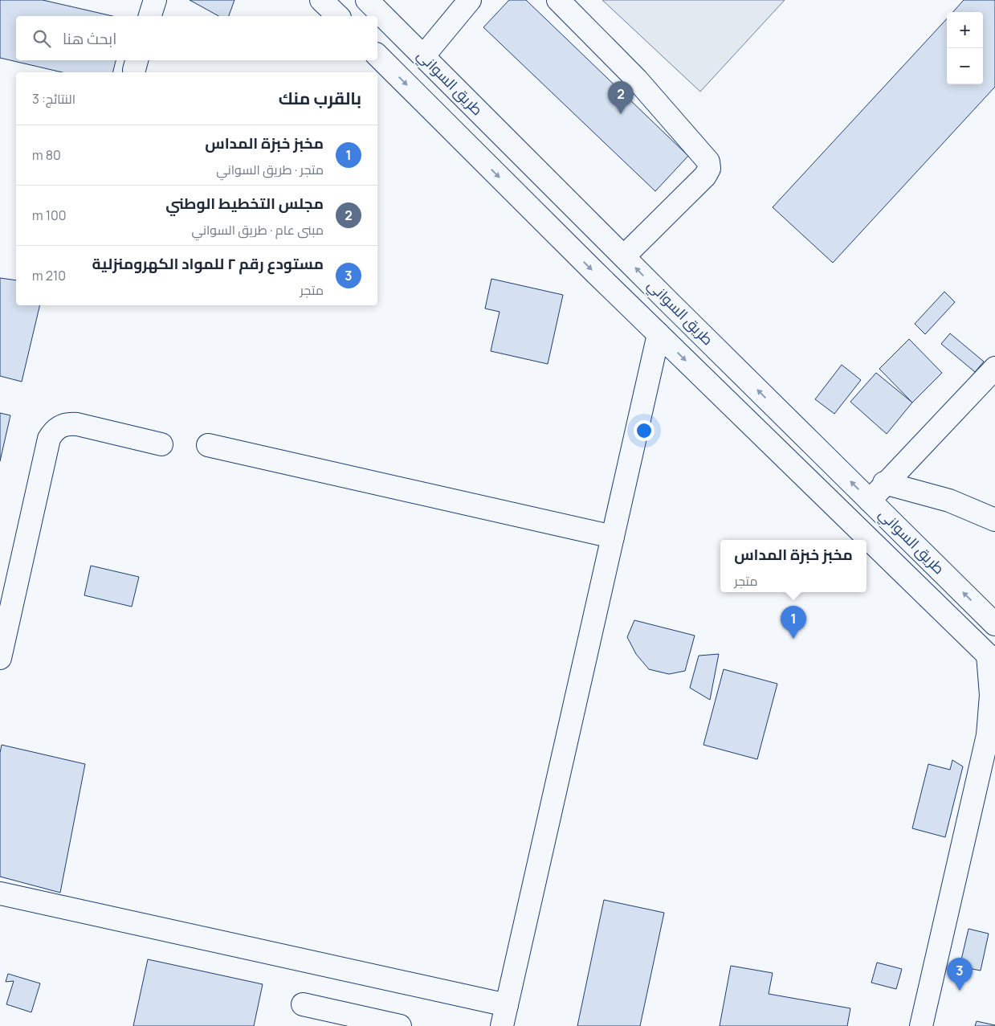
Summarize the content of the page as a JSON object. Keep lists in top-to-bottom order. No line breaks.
{"streets":{"main road":["طريق السواني"]},"page":{"map_buttons":["+","−"],"search":"ابحث هنا","heading":["بالقرب منك","النتائج: 3"],"pins":["2","1","3"],"list":[{"mark":"1","name":"مخبز خبزة المداس","note":"متجر · طريق السواني","value":"80 m"},{"mark":"2","name":"مجلس التخطيط الوطني","note":"مبنى عام · طريق السواني","value":"100 m"},{"mark":"3","name":"مستودع رقم ٢ للمواد الكهرومنزلية","note":"متجر","value":"210 m"}],"popup":["مخبز خبزة المداس","متجر"]}}
